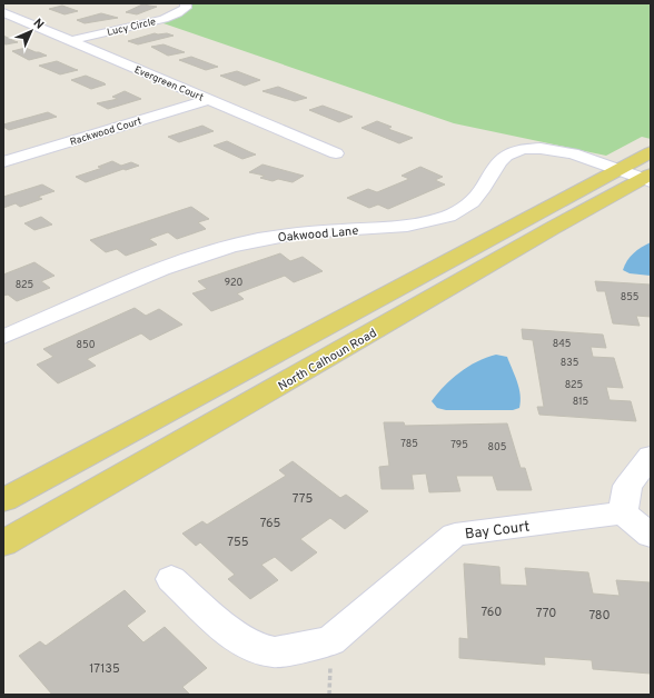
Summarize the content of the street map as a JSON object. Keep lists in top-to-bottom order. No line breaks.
{"streets":{"main road":["North Calhoun Road"],"street":["Lucy Circle","Evergreen Court","Rackwood Court","Oakwood Lane","Bay Court"]},"crossings":[["Lucy Circle","Evergreen Court"],["Evergreen Court","Rackwood Court"],["Oakwood Lane","North Calhoun Road"]],"house_numbers":["920","825","855","845","850","835","825","815","785","795","805","775","765","755","760","770","780","17135"],"north":"top right"}
